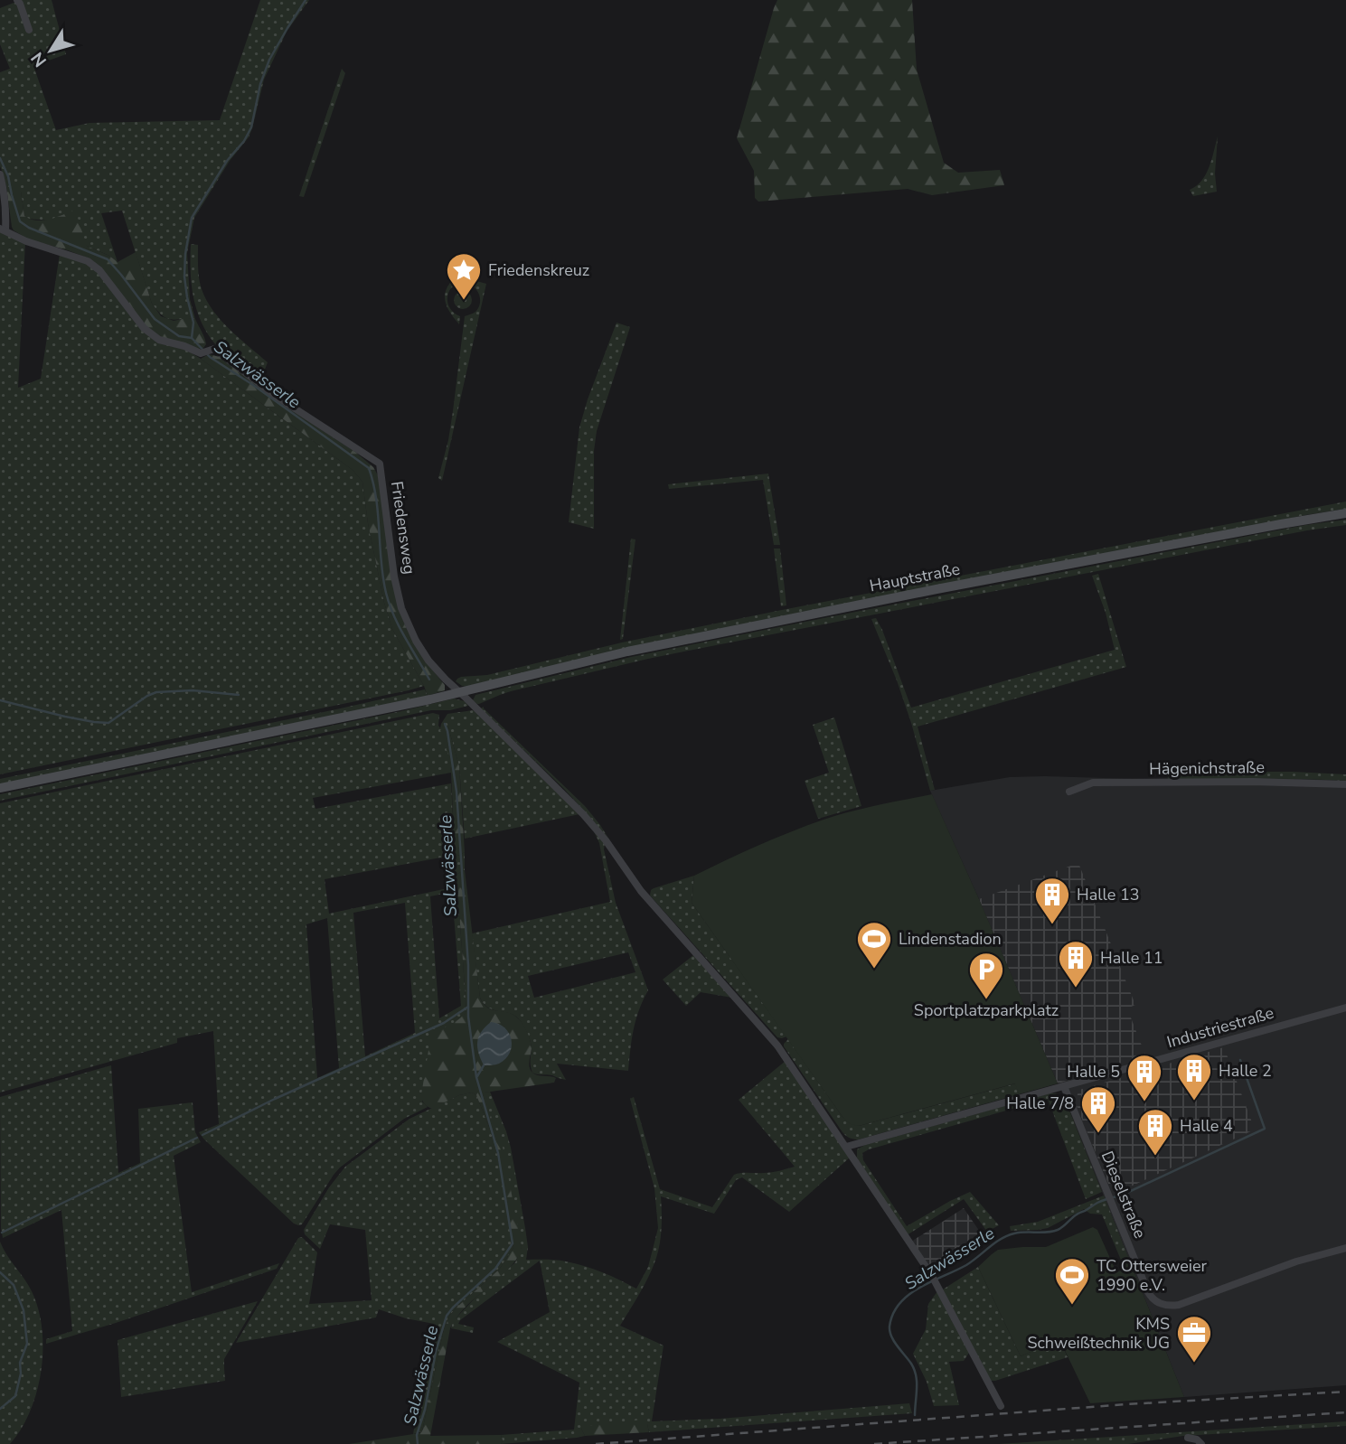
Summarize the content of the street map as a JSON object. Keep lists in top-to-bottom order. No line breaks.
{"streets":{"street":["Friedensweg","Hauptstraße","Hägenichstraße","Industriestraße","Dieselstraße"]},"crossings":[["Friedensweg","Hauptstraße"],["Friedensweg","Industriestraße"],["Industriestraße","Dieselstraße"]],"water":["Salzwässerle"],"places":{"place":["Friedenskreuz"],"building":["Halle 13","Halle 11","Halle 2","Halle 5","Halle 7/8","Halle 4"],"sports":["Lindenstadion","TC Ottersweier 1990 e.V."],"parking":["Sportplatzparkplatz"],"office":["KMS Schweißtechnik UG"]},"north":"bottom left"}
